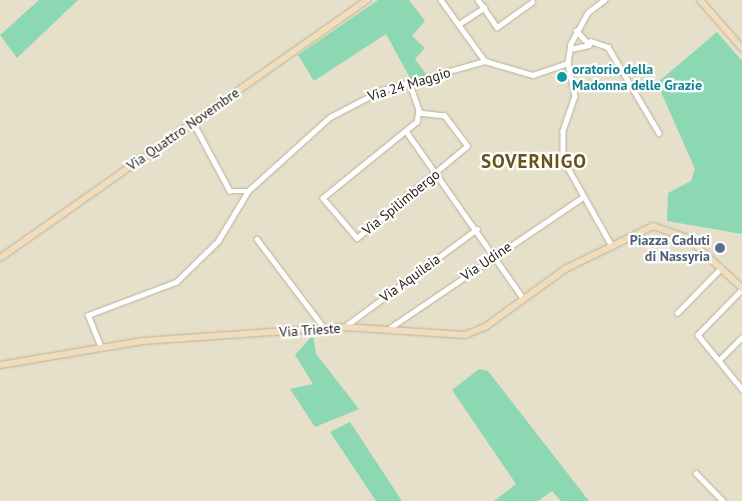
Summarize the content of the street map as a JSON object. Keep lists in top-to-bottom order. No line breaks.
{"streets":{"street":["Via 24 Maggio","Via Quattro Novembre","Via Spilimbergo","Via Udine","Via Aquileia","Via Trieste"]},"crossings":[["Via 24 Maggio","Via Trieste"],["Via Udine","Via Trieste"],["Via Aquileia","Via Trieste"]],"districts":["SOVERNIGO"],"places":["oratorio della Madonna delle Grazie","Piazza Caduti di Nassyria"]}
